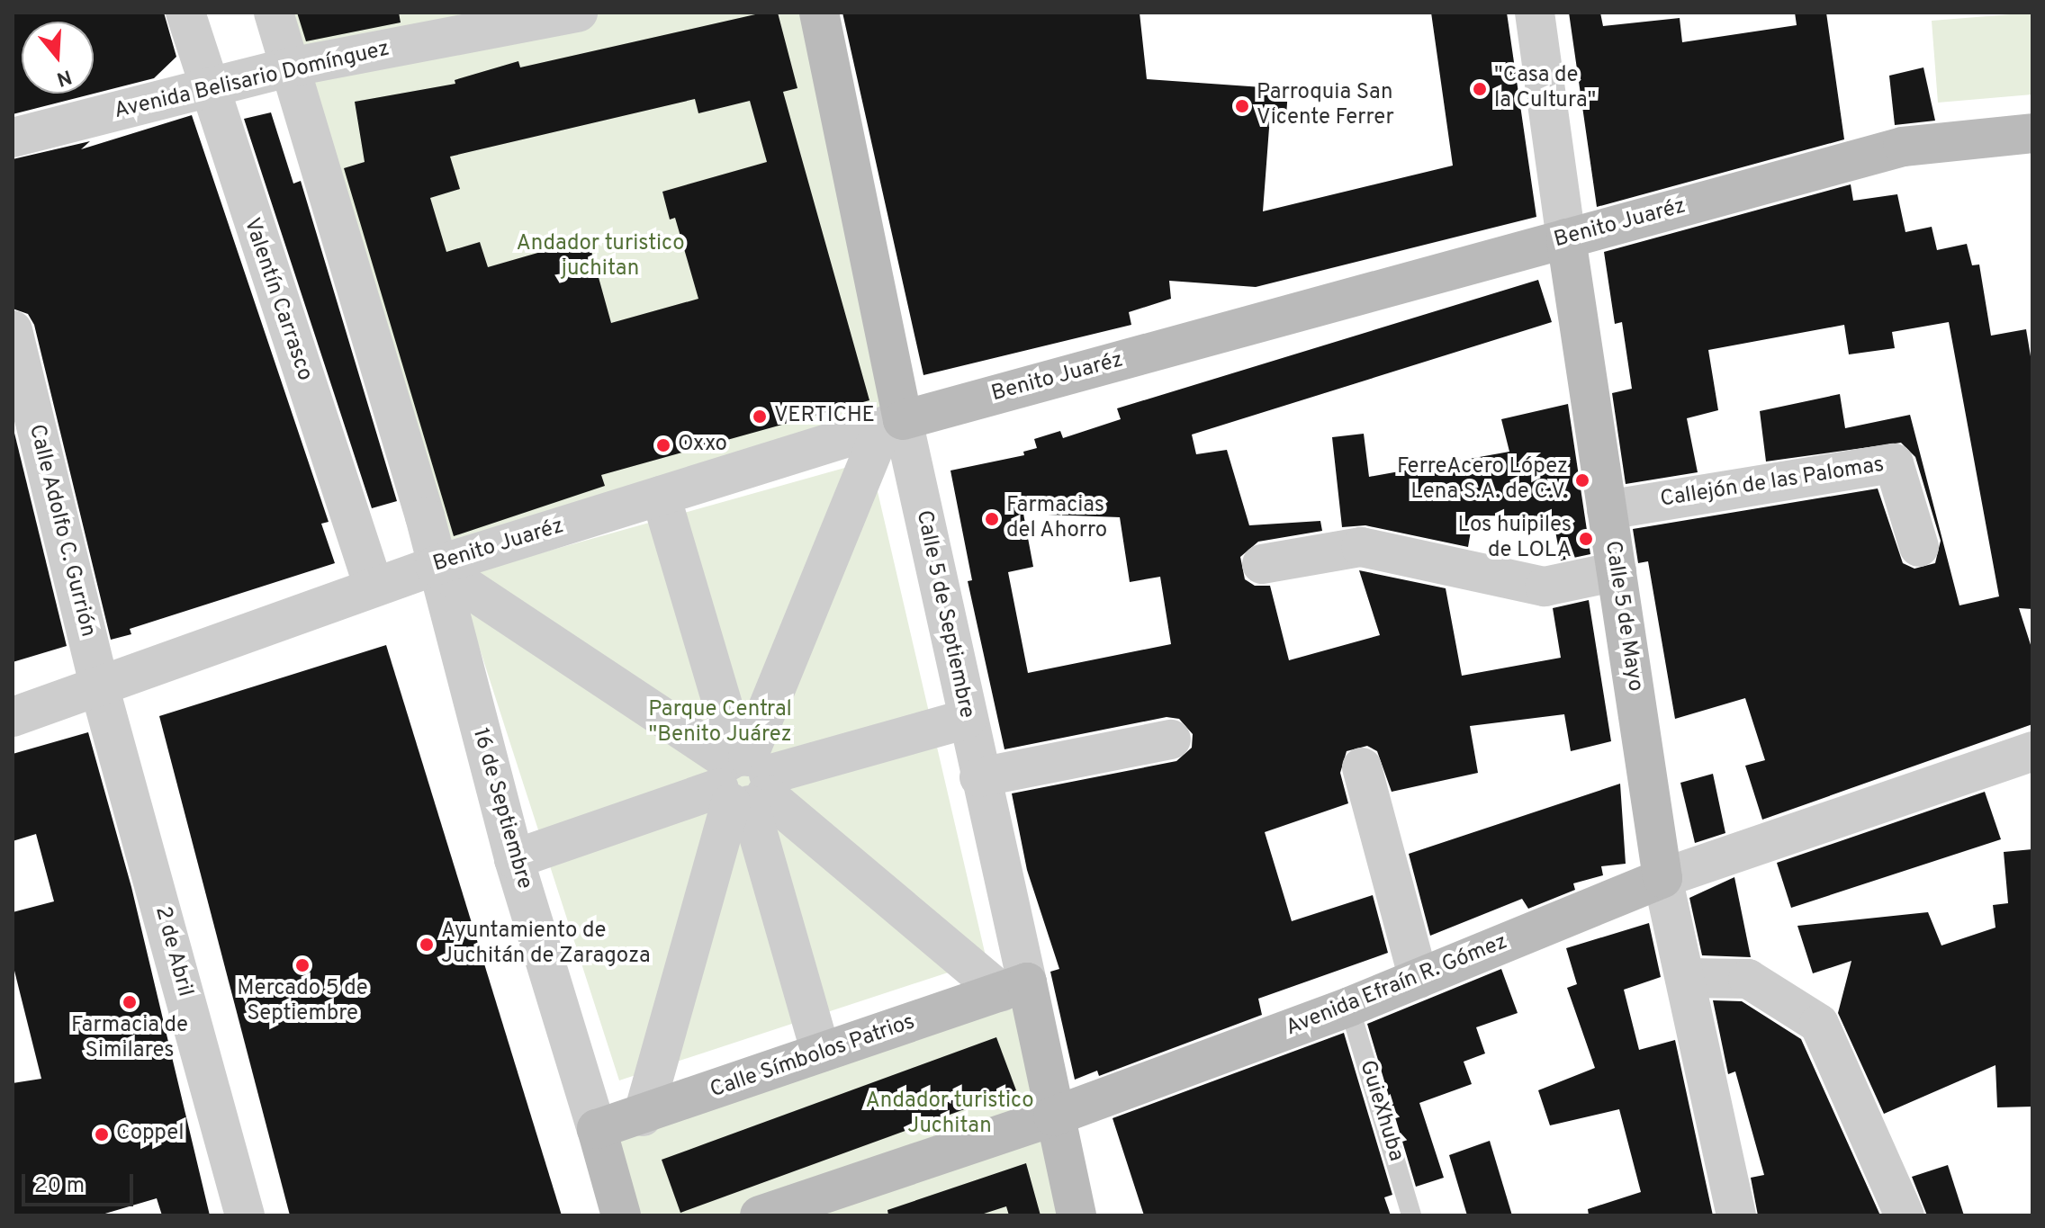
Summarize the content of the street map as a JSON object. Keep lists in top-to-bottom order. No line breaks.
{"streets":{"street":["Avenida Belisario Domínguez","Benito Juaréz","Valentín Carrasco","Callejón de las Palomas","Calle Adolfo C. Gurrión","Calle 5 de Septiembre","Calle 5 de Mayo","16 de Septiembre","2 de Abril","Avenida Efraín R. Gómez","Calle Símbolos Patrios"],"lane":["GuieXhuba"]},"crossings":[["Avenida Belisario Domínguez","Valentín Carrasco"],["Benito Juaréz","Valentín Carrasco"],["Benito Juaréz","Calle Adolfo C. Gurrión"],["Benito Juaréz","Calle 5 de Septiembre"],["Benito Juaréz","Calle 5 de Mayo"],["Benito Juaréz","16 de Septiembre"],["Benito Juaréz","2 de Abril"],["Callejón de las Palomas","Calle 5 de Mayo"],["Calle Adolfo C. Gurrión","2 de Abril"],["Calle 5 de Septiembre","Avenida Efraín R. Gómez"],["Calle 5 de Septiembre","Calle Símbolos Patrios"],["Calle 5 de Mayo","Avenida Efraín R. Gómez"],["16 de Septiembre","Calle Símbolos Patrios"],["Avenida Efraín R. Gómez","GuieXhuba"]],"parks":["Andador turistico juchitan","Parque Central \"Benito Juárez","Andador turistico Juchitan"],"places":["\"Casa de la Cultura\"","Parroquia San Vicente Ferrer","VERTICHE","Oxxo","FerreAcero López Lena S.A. de C.V.","Farmacias del Ahorro","Los huipiles de LOLA","Ayuntamiento de Juchitán de Zaragoza","Mercado 5 de Septiembre","Farmacia de Similares","Coppel"],"scale_bar":"20 m","north":"bottom"}
